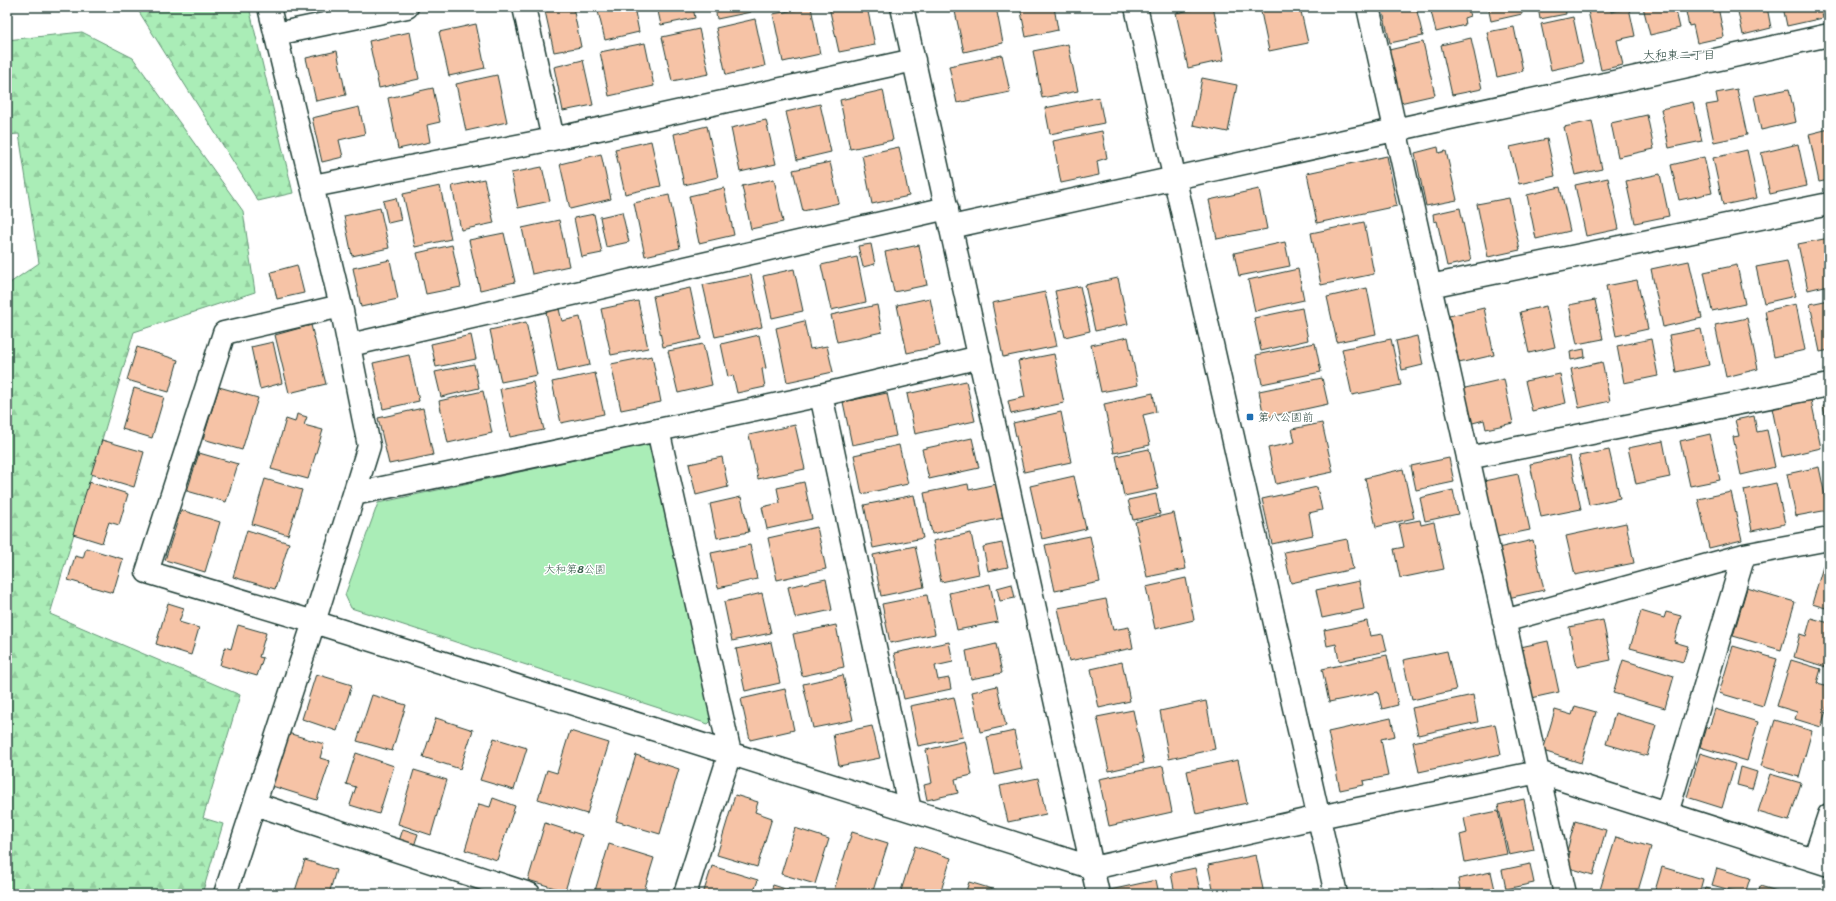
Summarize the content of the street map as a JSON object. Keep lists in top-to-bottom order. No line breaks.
{"districts":["大和東二丁目"],"parks":["大和第8公園"],"places":{"transit":["第八公園前"]}}
